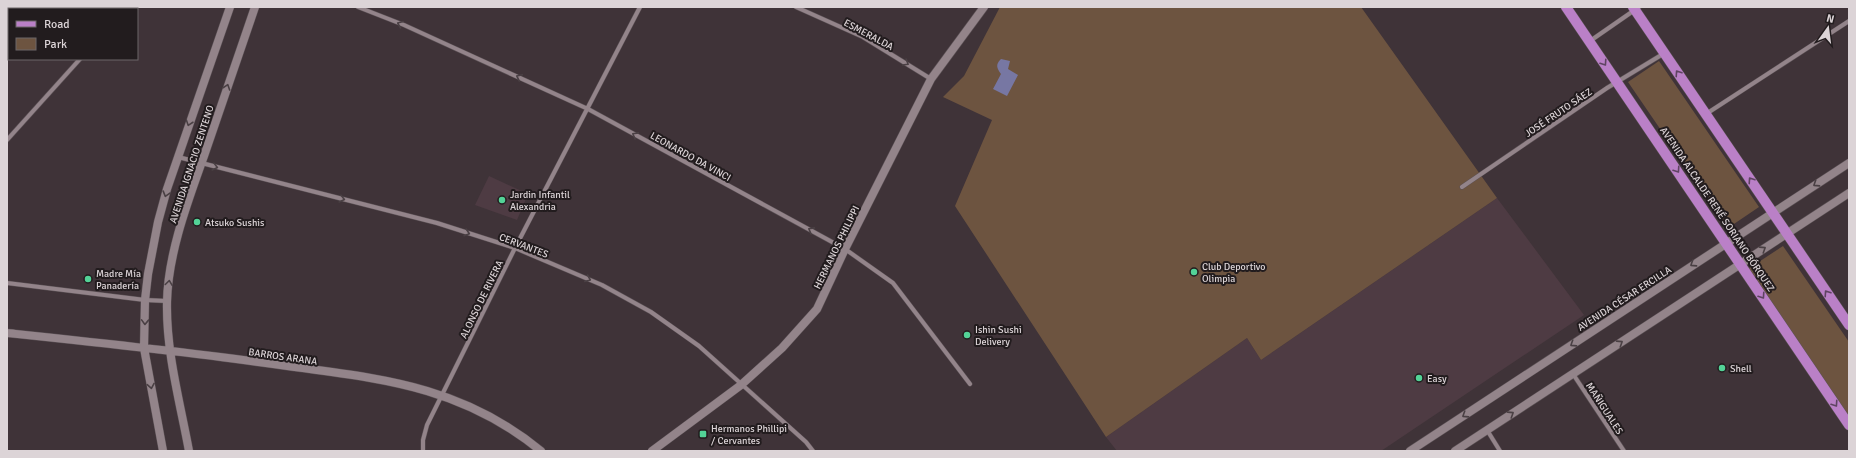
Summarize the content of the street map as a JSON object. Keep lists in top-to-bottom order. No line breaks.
{"streets":{"main road":["AVENIDA IGNACIO ZENTENO","AVENIDA ALCALDE RENÉ SORIANO BÓRQUEZ","HERMANOS PHILIPPI","AVENIDA CÉSAR ERCILLA","BARROS ARANA"],"street":["ESMERALDA","JOSÉ FRUTO SÁEZ","LEONARDO DA VINCI","CERVANTES","ALONSO DE RIVERA","MAÑIGUALES"]},"crossings":[["ESMERALDA","HERMANOS PHILIPPI"],["JOSÉ FRUTO SÁEZ","AVENIDA ALCALDE RENÉ SORIANO BÓRQUEZ"],["LEONARDO DA VINCI","HERMANOS PHILIPPI"],["LEONARDO DA VINCI","ALONSO DE RIVERA"],["AVENIDA IGNACIO ZENTENO","CERVANTES"],["AVENIDA IGNACIO ZENTENO","BARROS ARANA"],["AVENIDA ALCALDE RENÉ SORIANO BÓRQUEZ","AVENIDA CÉSAR ERCILLA"],["CERVANTES","HERMANOS PHILIPPI"],["CERVANTES","ALONSO DE RIVERA"],["ALONSO DE RIVERA","BARROS ARANA"]],"one_way":["ESMERALDA","LEONARDO DA VINCI","CERVANTES"],"places":{"other":["Jardin Infantil Alexandria","Atsuko Sushis","Club Deportivo Olimpia","Madre Mía Panadería","Ishin Sushi Delivery","Shell","Easy"],"transit":["Hermanos Phillipi / Cervantes"]},"legend":["Road","Park"],"north":"top"}
